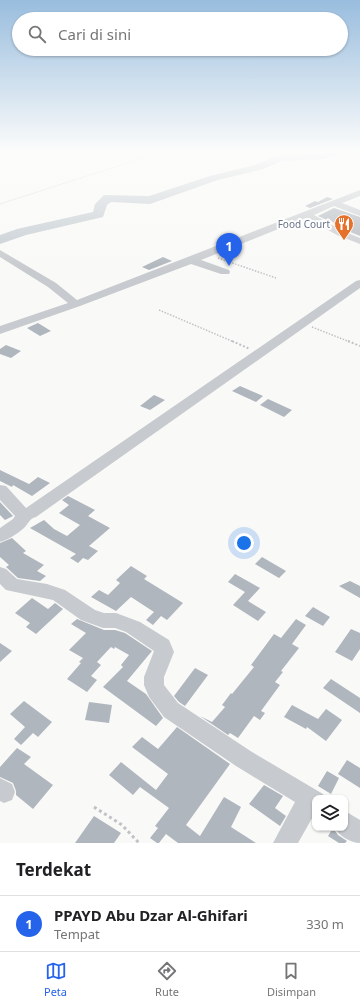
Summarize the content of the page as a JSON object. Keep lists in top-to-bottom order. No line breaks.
{"places":{"restaurant":["Food Court"]},"page":{"search":"Cari di sini","pins":"1","heading":"Terdekat","list":[{"mark":"1","name":"PPAYD Abu Dzar Al-Ghifari","note":"Tempat","value":"330 m"}],"nav":["Peta","Rute","Disimpan"]}}
